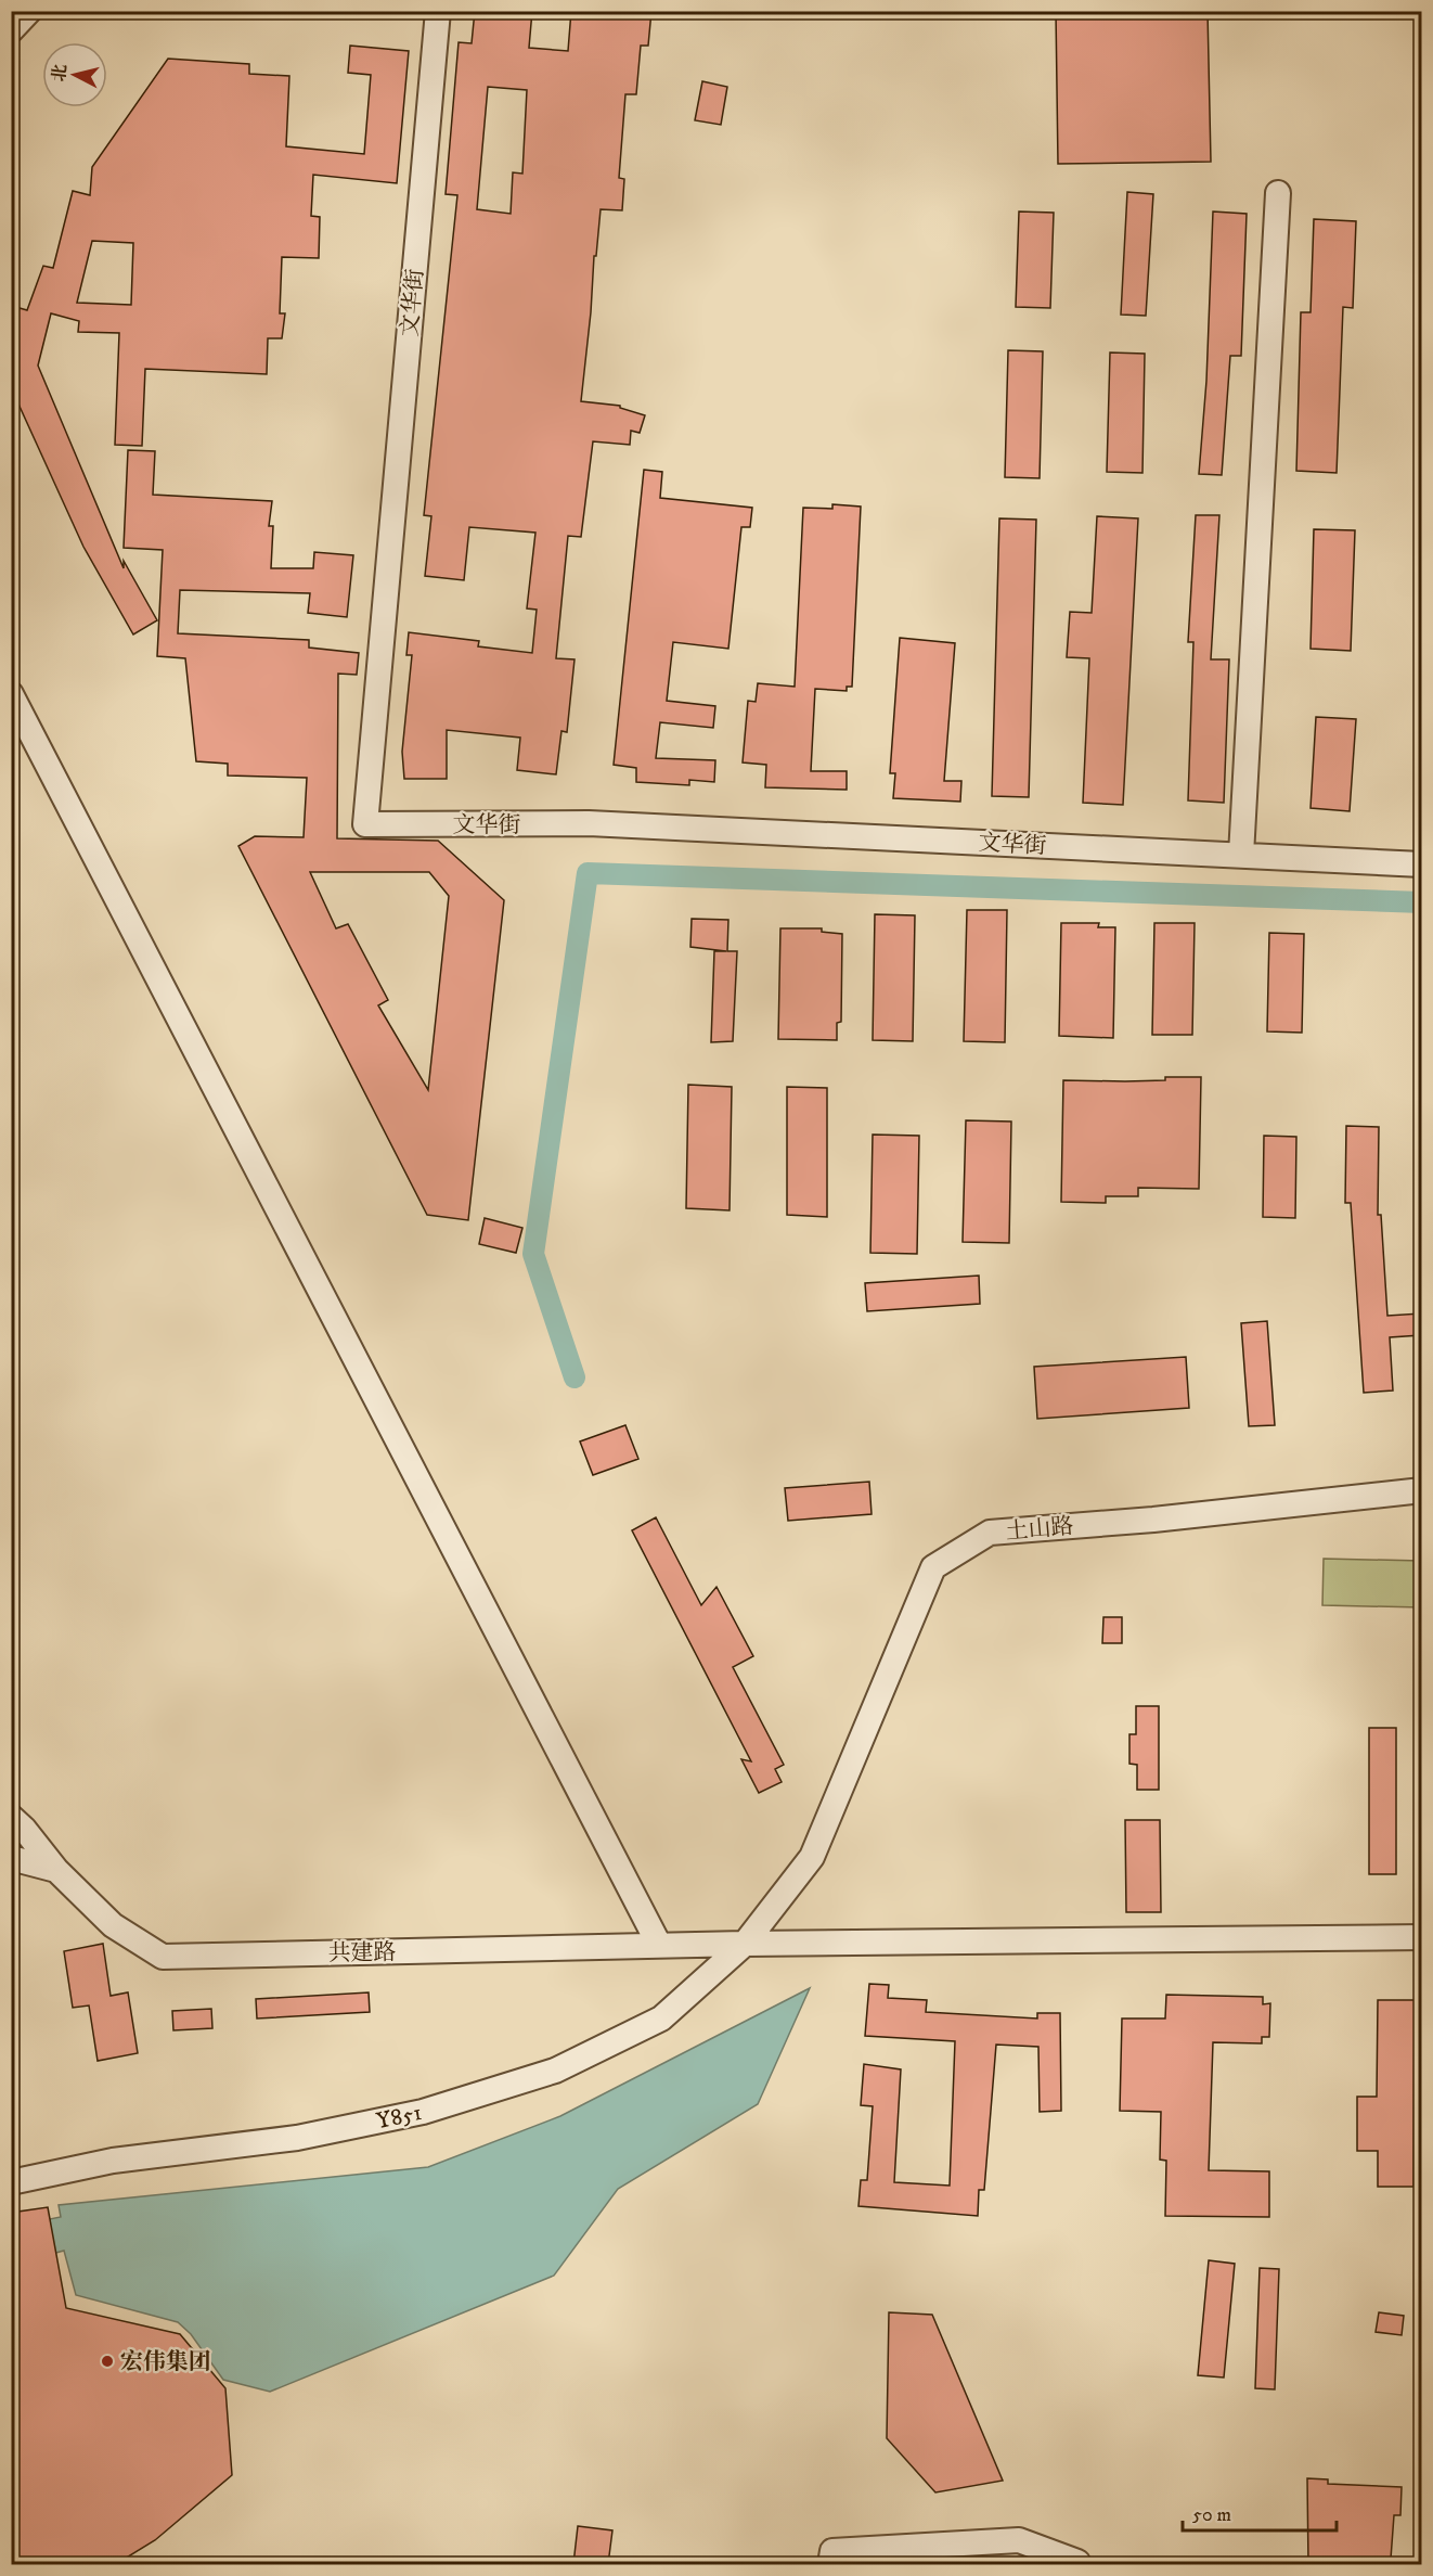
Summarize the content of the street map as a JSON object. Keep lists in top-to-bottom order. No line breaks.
{"streets":{"street":["文华街","土山路","共建路","Y851"]},"crossings":[["土山路","共建路"],["土山路","Y851"],["共建路","Y851"]],"places":["宏伟集团"],"scale_bar":"50 m","north":"left"}
